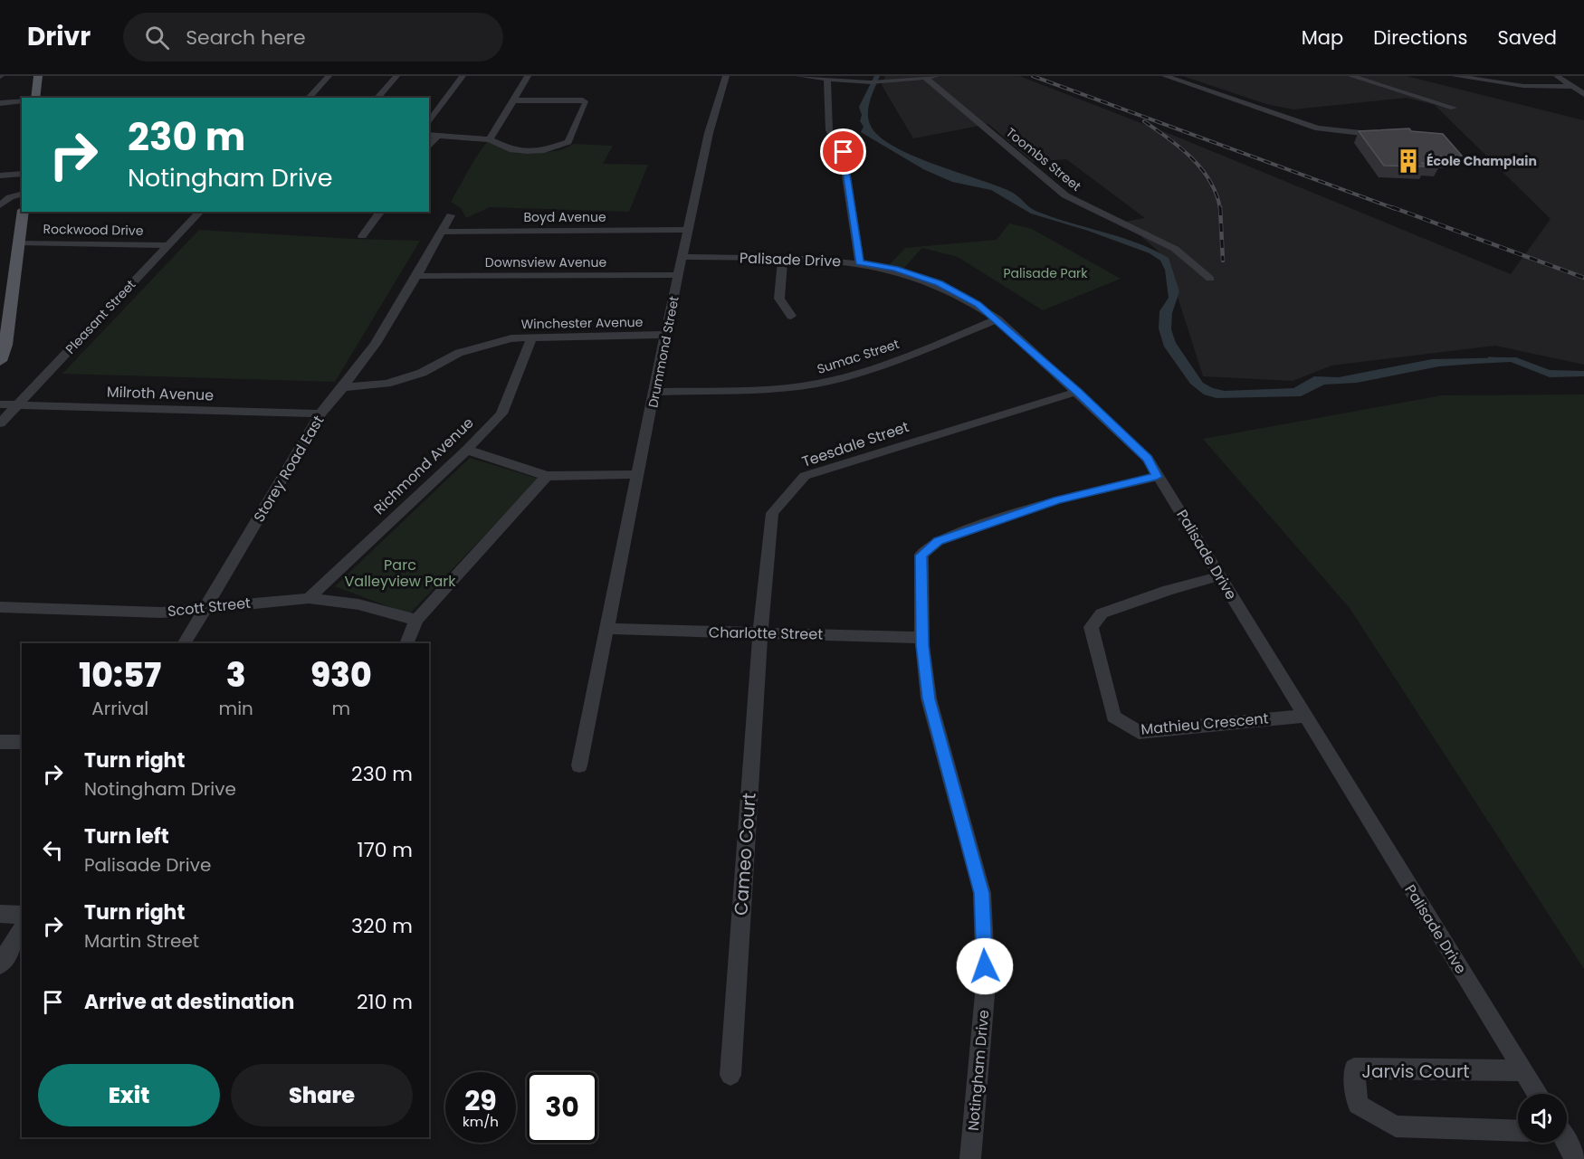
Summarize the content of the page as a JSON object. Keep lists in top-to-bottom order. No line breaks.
{"streets":{"street":["Toombs Street","Boyd Avenue","Rockwood Drive","Palisade Drive","Downsview Avenue","Pleasant Street","Winchester Avenue","Drummond Street","Sumac Street","Milroth Avenue","Teesdale Street","Richmond Avenue","Storey Road East","Scott Street","Charlotte Street","Mathieu Crescent","Cameo Court","Notingham Drive","Jarvis Court"]},"crossings":[["Boyd Avenue","Drummond Street"],["Boyd Avenue","Storey Road East"],["Rockwood Drive","Pleasant Street"],["Palisade Drive","Drummond Street"],["Palisade Drive","Sumac Street"],["Palisade Drive","Teesdale Street"],["Palisade Drive","Mathieu Crescent"],["Palisade Drive","Notingham Drive"],["Palisade Drive","Jarvis Court"],["Downsview Avenue","Drummond Street"],["Downsview Avenue","Storey Road East"],["Pleasant Street","Milroth Avenue"],["Winchester Avenue","Drummond Street"],["Winchester Avenue","Richmond Avenue"],["Winchester Avenue","Storey Road East"],["Drummond Street","Sumac Street"],["Drummond Street","Charlotte Street"],["Milroth Avenue","Storey Road East"],["Teesdale Street","Charlotte Street"],["Teesdale Street","Cameo Court"],["Richmond Avenue","Scott Street"],["Storey Road East","Scott Street"],["Charlotte Street","Cameo Court"],["Charlotte Street","Notingham Drive"]],"parks":["Palisade Park","Parc Valleyview Park"],"places":{"building":["École Champlain"]},"page":{"header":"Drivr","search":"Search here","nav":["Map","Directions","Saved"],"turn":["230 m","Notingham Drive"],"eta":["10:57","Arrival","3","min","930","m"],"list":[{"name":"Turn right","note":"Notingham Drive","value":"230 m"},{"name":"Turn left","note":"Palisade Drive","value":"170 m"},{"name":"Turn right","note":"Martin Street","value":"320 m"},{"name":"Arrive at destination","value":"210 m"}],"buttons":["Exit","Share"],"speed":"29 km/h","limit":"30"}}
